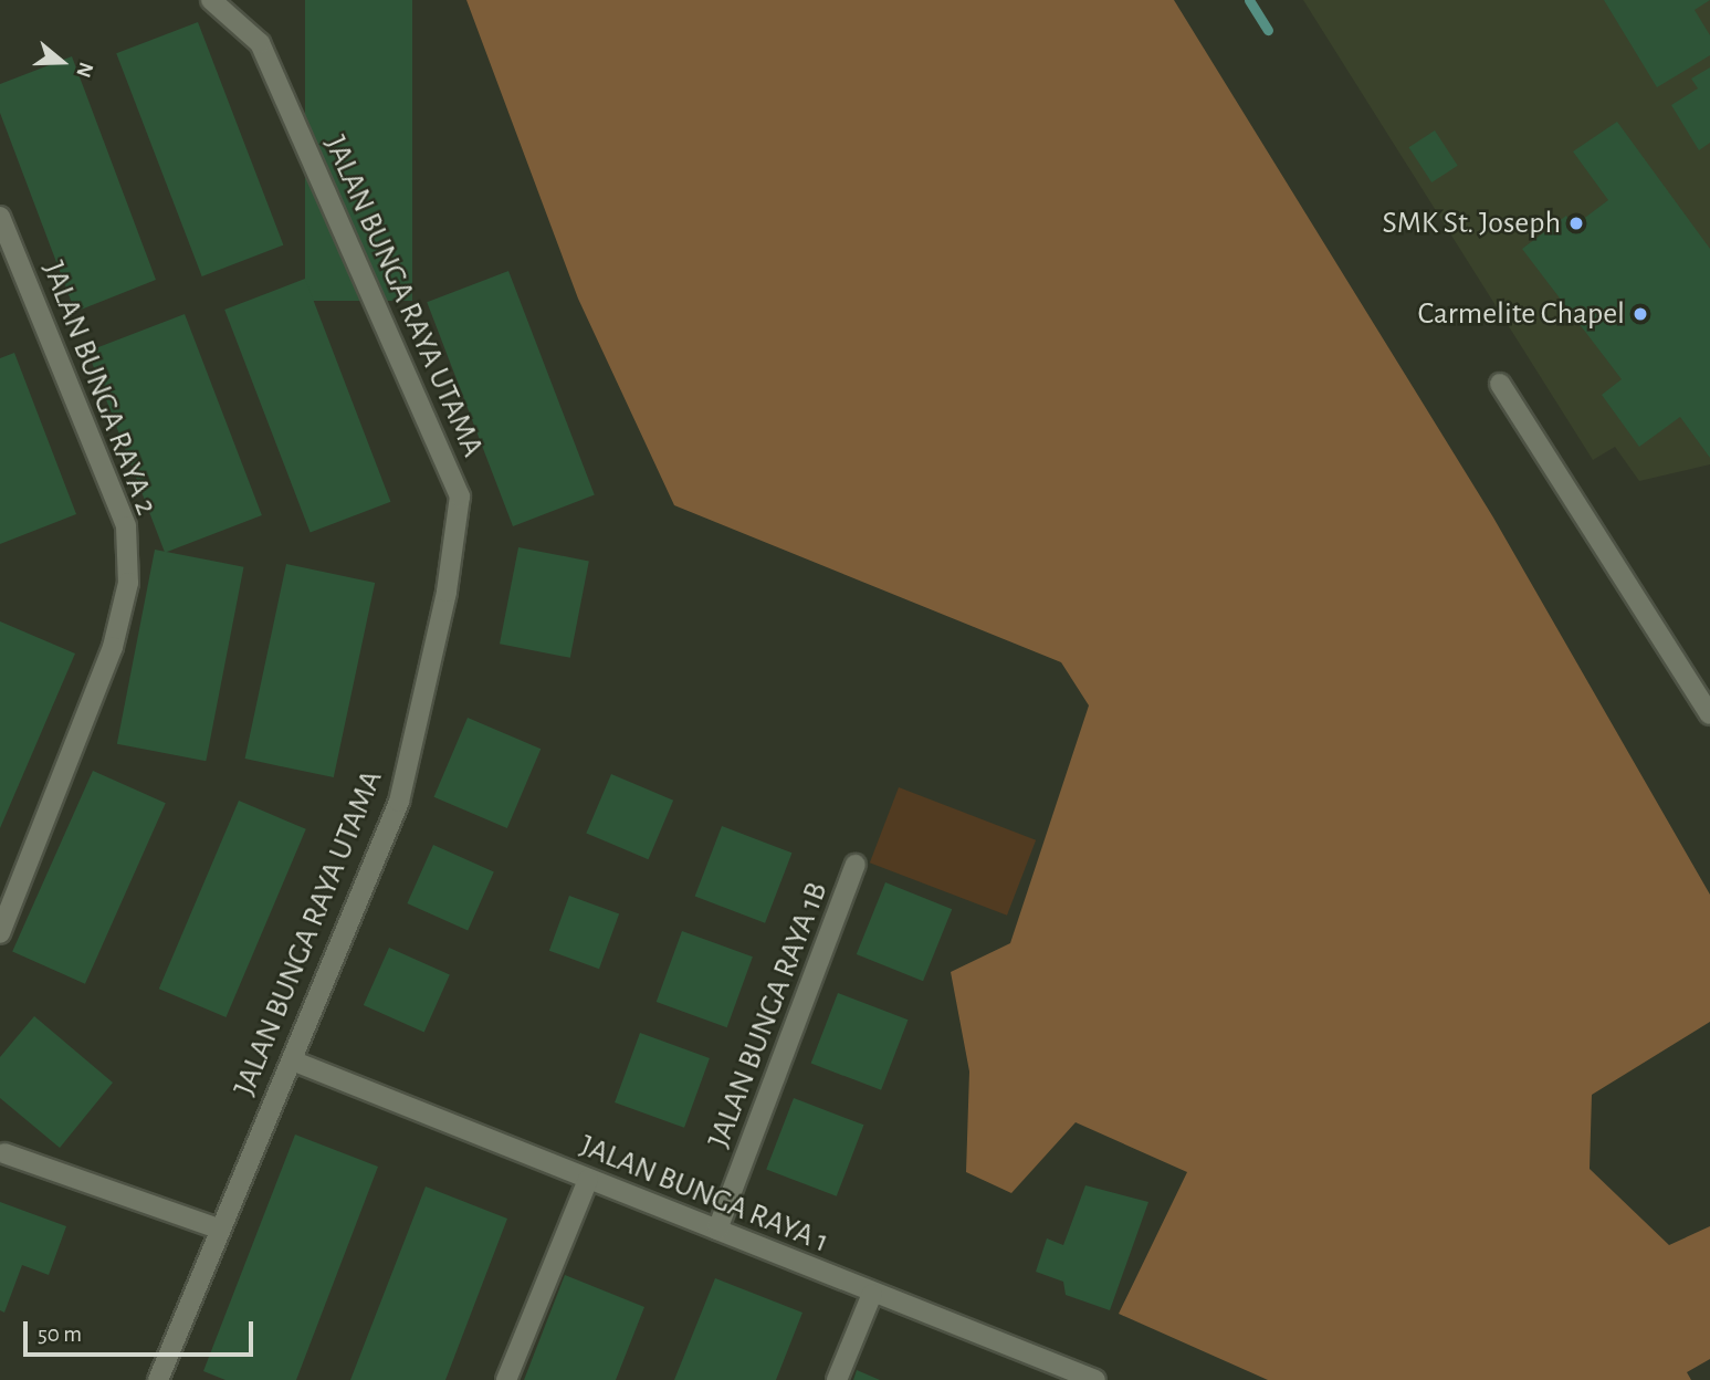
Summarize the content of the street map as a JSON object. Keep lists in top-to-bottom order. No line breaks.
{"streets":{"street":["JALAN BUNGA RAYA UTAMA","JALAN BUNGA RAYA 2","JALAN BUNGA RAYA 1B","JALAN BUNGA RAYA 1"]},"crossings":[["JALAN BUNGA RAYA UTAMA","JALAN BUNGA RAYA 1"],["JALAN BUNGA RAYA 1B","JALAN BUNGA RAYA 1"]],"places":["SMK St. Joseph","Carmelite Chapel"],"scale_bar":"50 m","north":"right"}
